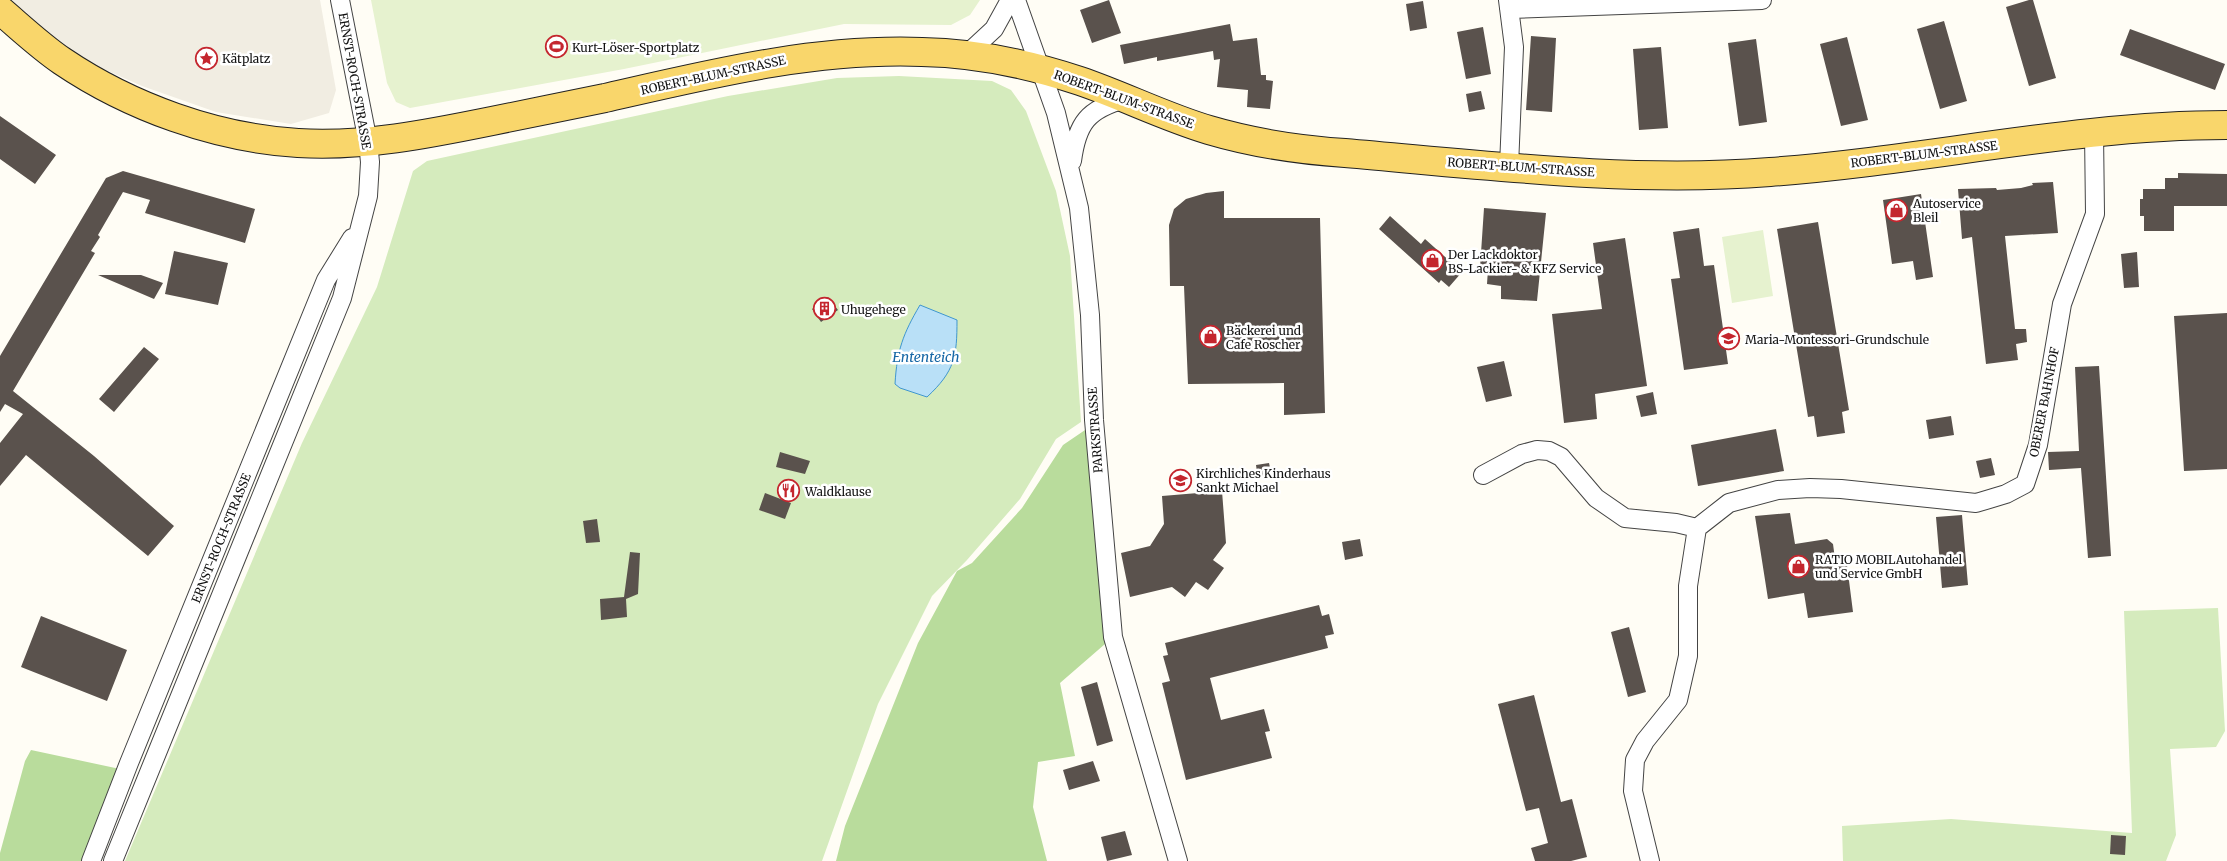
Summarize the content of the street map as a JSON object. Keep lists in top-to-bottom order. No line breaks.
{"streets":{"main road":["ROBERT-BLUM-STRASSE"],"street":["ERNST-ROCH-STRASSE","OBERER BAHNHOF","PARKSTRASSE"]},"crossings":[["ROBERT-BLUM-STRASSE","ERNST-ROCH-STRASSE"],["ROBERT-BLUM-STRASSE","OBERER BAHNHOF"],["ROBERT-BLUM-STRASSE","PARKSTRASSE"]],"water":["Ententeich"],"places":{"sports":["Kurt-Löser-Sportplatz"],"place":["Kätplatz"],"shop":["Autoservice Bleil","Der Lackdoktor BS-Lackier- & KFZ Service","Bäckerei und Cafe Roscher","RATIO MOBILAutohandel und Service GmbH"],"building":["Uhugehege"],"school or university":["Maria-Montessori-Grundschule","Kirchliches Kinderhaus Sankt Michael"],"restaurant":["Waldklause"]}}
